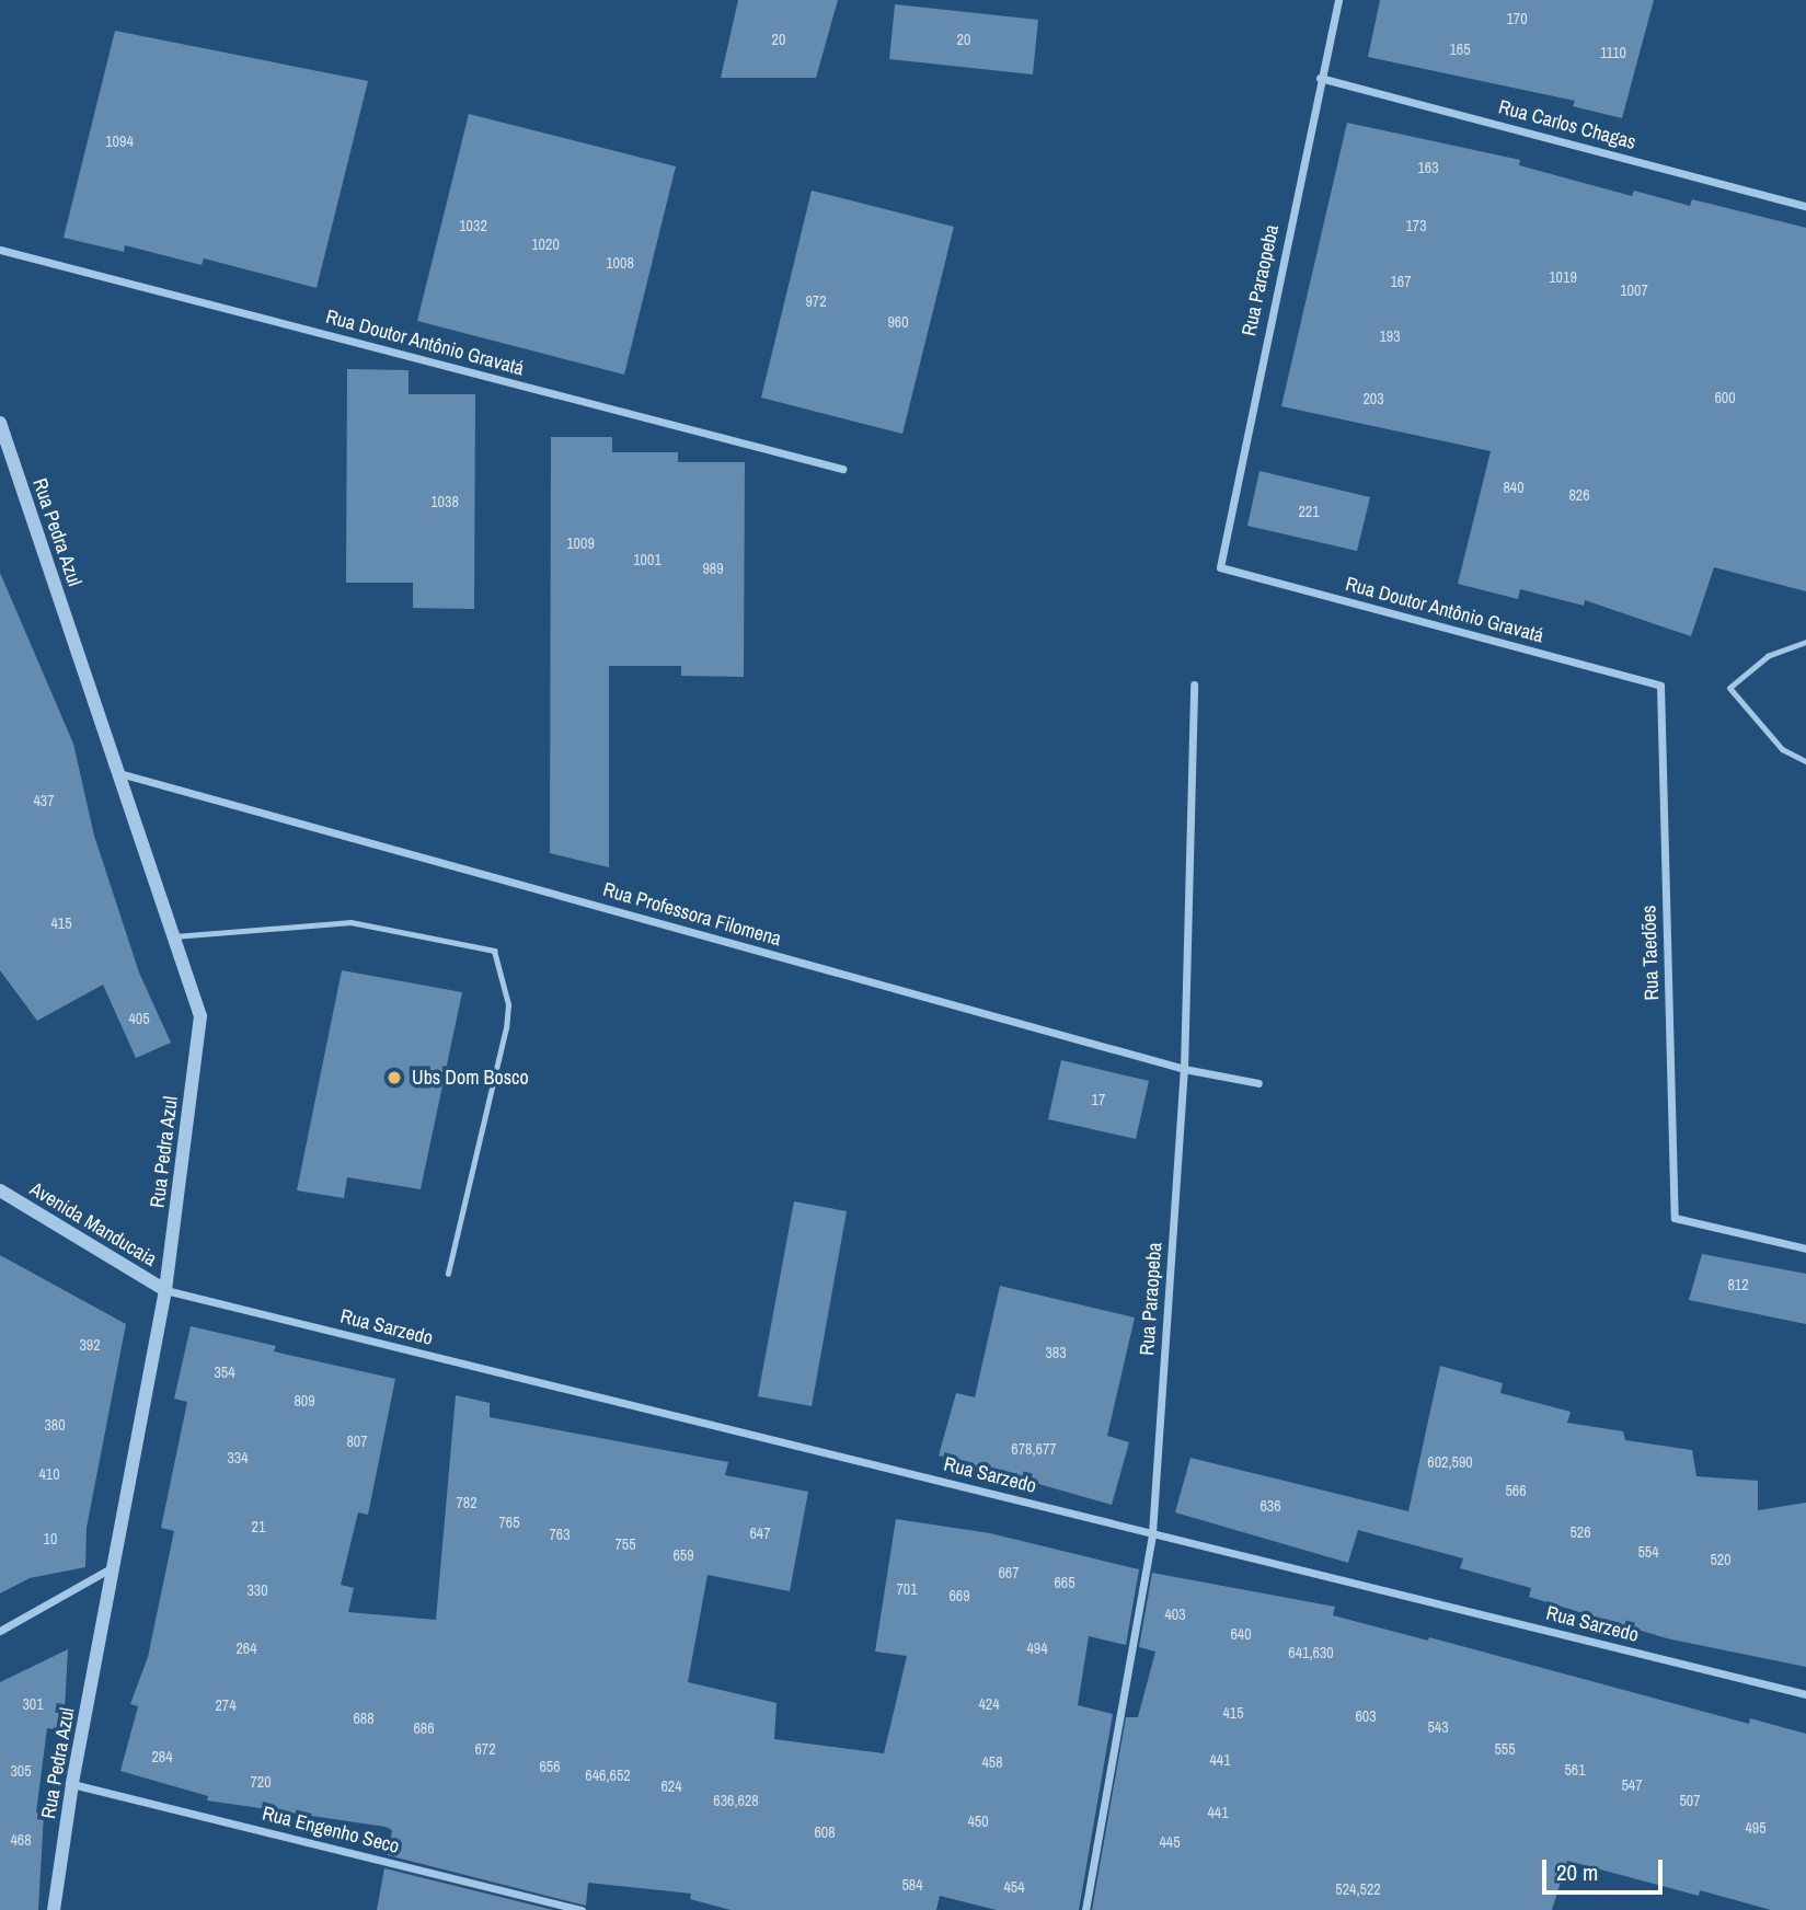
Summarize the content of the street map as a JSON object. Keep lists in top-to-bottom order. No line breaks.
{"streets":{"street":["Rua Carlos Chagas","Rua Paraopeba","Rua Doutor Antônio Gravatá","Rua Pedra Azul","Rua Professora Filomena","Rua Taedões","Avenida Manducaia","Rua Sarzedo","Rua Engenho Seco"]},"crossings":[["Rua Carlos Chagas","Rua Paraopeba"],["Rua Paraopeba","Rua Doutor Antônio Gravatá"],["Rua Paraopeba","Rua Professora Filomena"],["Rua Paraopeba","Rua Sarzedo"],["Rua Doutor Antônio Gravatá","Rua Taedões"],["Rua Pedra Azul","Rua Professora Filomena"],["Rua Pedra Azul","Avenida Manducaia"],["Rua Pedra Azul","Rua Sarzedo"],["Rua Pedra Azul","Rua Engenho Seco"],["Avenida Manducaia","Rua Sarzedo"]],"places":["Ubs Dom Bosco"],"house_numbers":["170","20","20","165","1110","1094","163","1032","173","1020","1008","1019","167","1007","972","960","193","600","203","840","826","1038","221","1009","1001","989","437","415","405","17","812","392","383","354","809","380","807","678,677","334","602,590","410","566","782","636","765","21","526","647","763","10","755","554","659","520","667","665","701","330","669","403","640","264","494","641,630","301","424","274","415","603","688","543","686","672","555","284","441","458","656","561","305","646,652","720","547","624","636,628","507","441","450","495","608","468","445","584","454","524,522"],"scale_bar":"20 m"}
